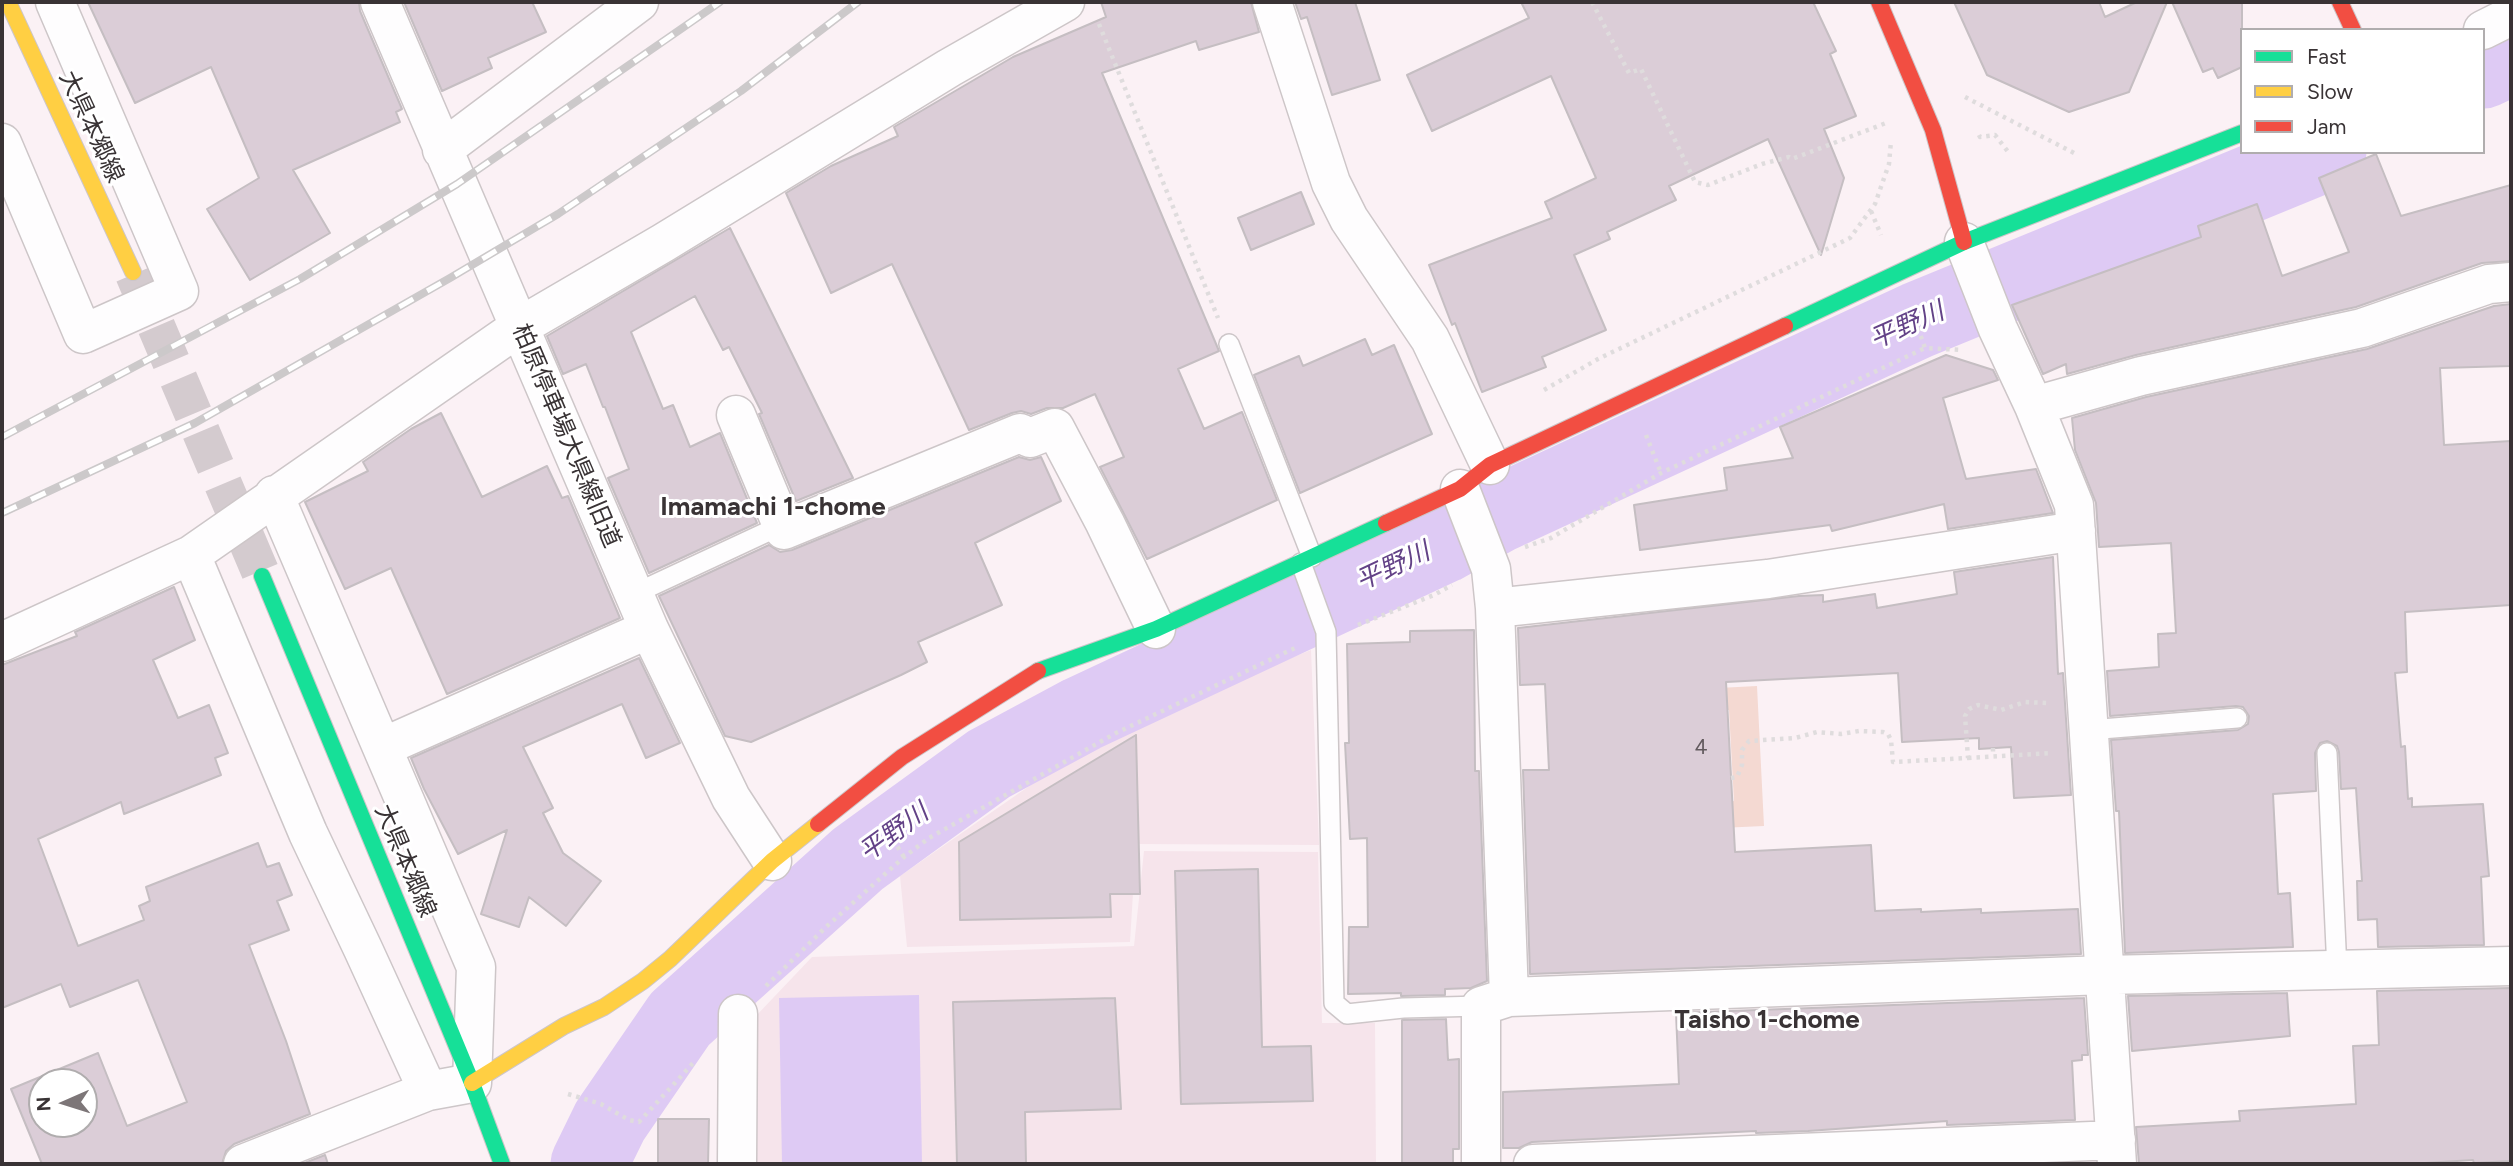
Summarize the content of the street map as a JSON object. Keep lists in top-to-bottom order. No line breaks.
{"streets":{"main road":["大県本郷線"],"street":["柏原停車場大県線旧道"]},"districts":["Imamachi 1-chome","Taisho 1-chome"],"water":["平野川"],"house_numbers":["4"],"legend":["Fast","Slow","Jam"],"north":"left"}
